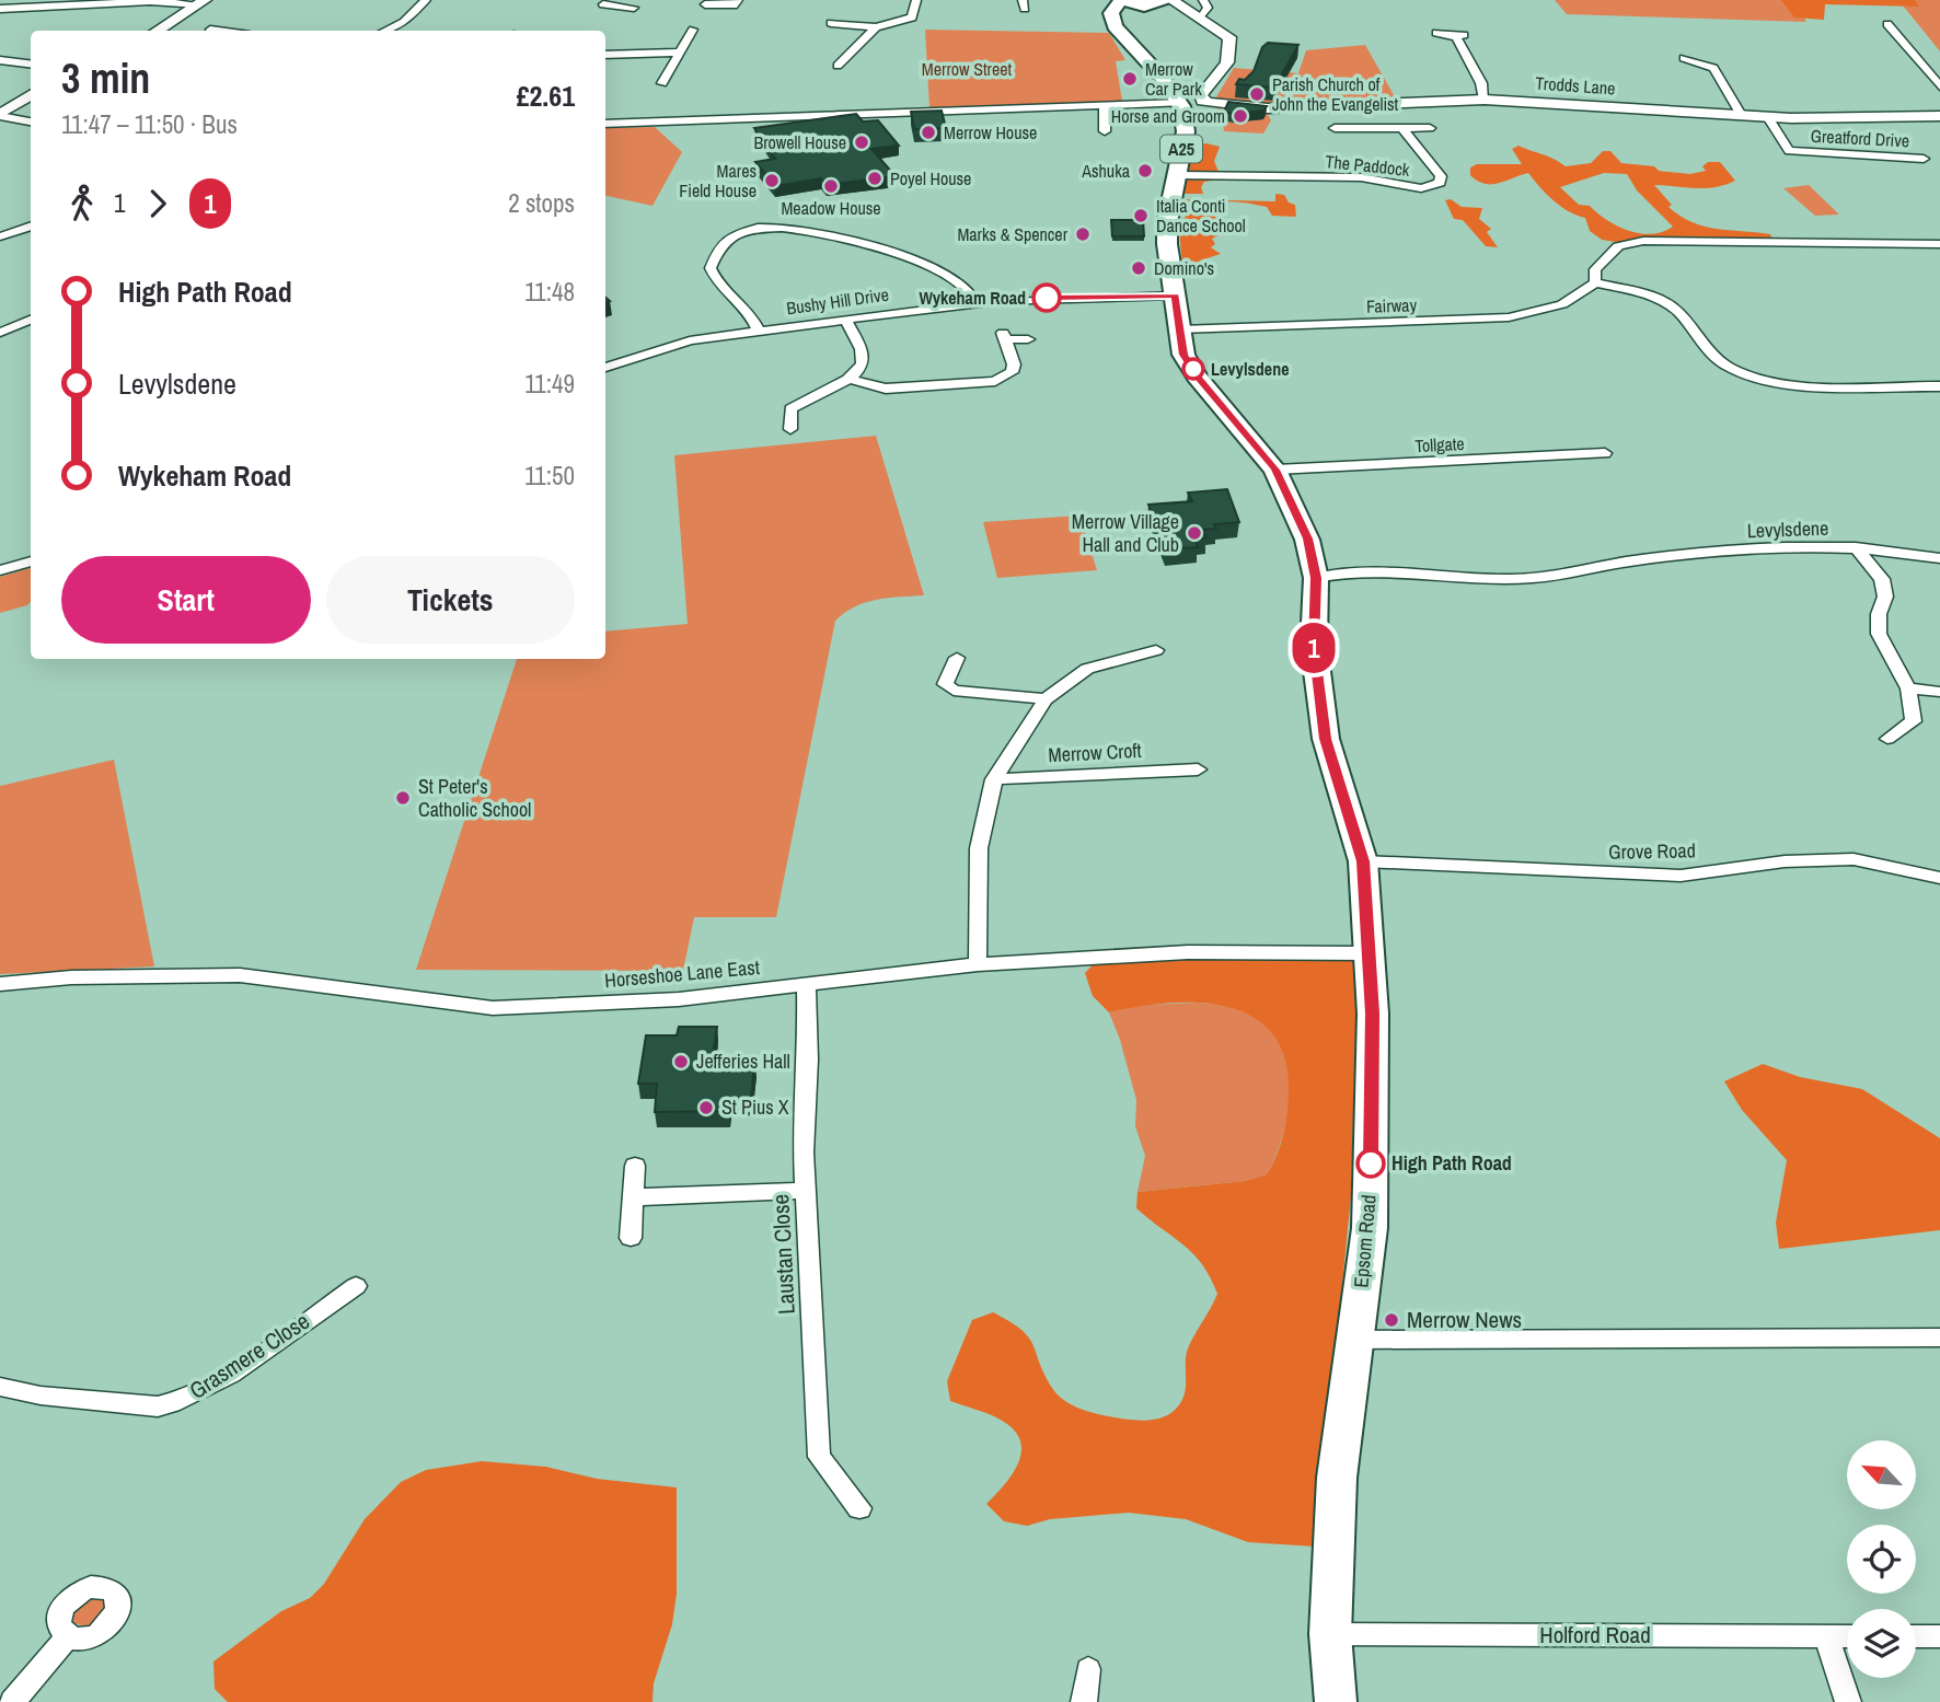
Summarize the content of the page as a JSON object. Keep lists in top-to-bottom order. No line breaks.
{"streets":{"main road":["A25","Epsom Road"],"street":["Trodds Lane","Greatford Drive","The Paddock","Bushy Hill Drive","Fairway","Tollgate","Levylsdene","Merrow Croft","Grove Road","Horseshoe Lane East","Laustan Close","Grasmere Close","Holford Road"]},"crossings":[["Trodds Lane","Greatford Drive"],["The Paddock","Epsom Road"],["Bushy Hill Drive","Epsom Road"],["Fairway","Epsom Road"],["Tollgate","Epsom Road"],["Levylsdene","Epsom Road"],["Merrow Croft","Horseshoe Lane East"],["Grove Road","Epsom Road"],["Horseshoe Lane East","Epsom Road"],["Horseshoe Lane East","Laustan Close"],["Epsom Road","Holford Road"]],"parks":["Merrow Street"],"places":["Merrow Car Park","Parish Church of John the Evangelist","Horse and Groom","Merrow House","Browell House","Ashuka","Poyel House","Mares Field House","Meadow House","Italia Conti Dance School","Marks & Spencer","Domino's","Wykeham Road","Levylsdene","Merrow Village Hall and Club","St Peter's Catholic School","Jefferies Hall","St Pius X","High Path Road","Merrow News"],"lines":["bus line 1"],"north":"top left","page":{"on_map":"1","heading":["3 min","11:47 – 11:50 · Bus","£2.61"],"legs":["1","1","2 stops"],"list":[{"name":"High Path Road","value":"11:48"},{"name":"Levylsdene","value":"11:49"},{"name":"Wykeham Road","value":"11:50"}],"buttons":["Start","Tickets"]}}
